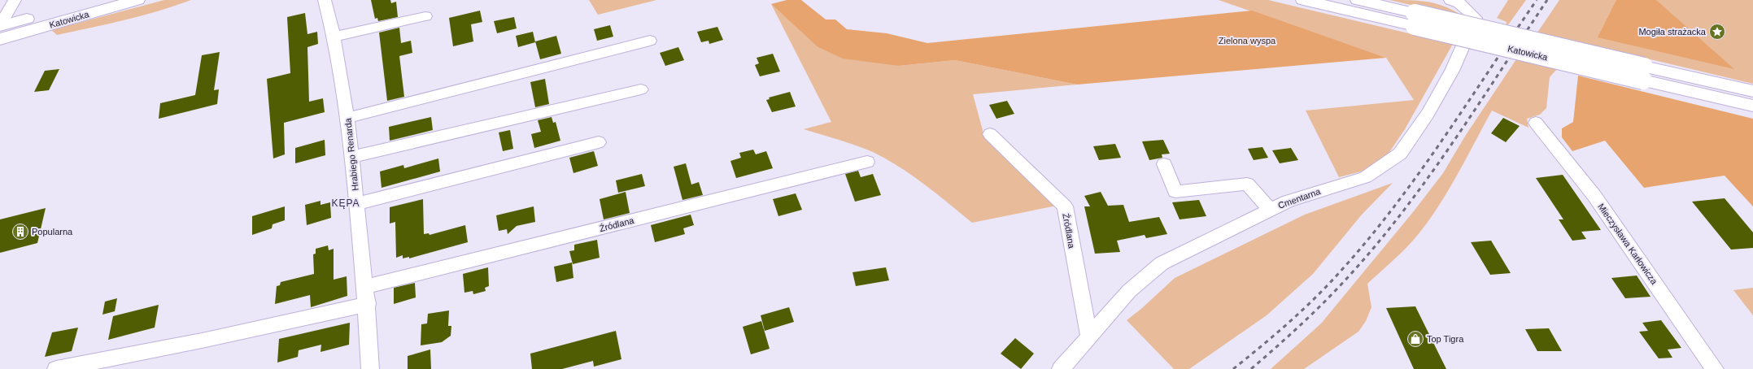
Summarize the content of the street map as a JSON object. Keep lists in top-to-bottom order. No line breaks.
{"streets":{"main road":["Katowicka"],"street":["Hrabiego Renarda","Cmentarna","Źródlana","Mieczysława Karłowicza"]},"crossings":[["Hrabiego Renarda","Źródlana"],["Cmentarna","Źródlana"]],"districts":["KĘPA"],"parks":["Zielona wyspa"],"places":{"place":["Mogiła strażacka"],"building":["Popularna"],"shop":["Top Tigra"]}}
